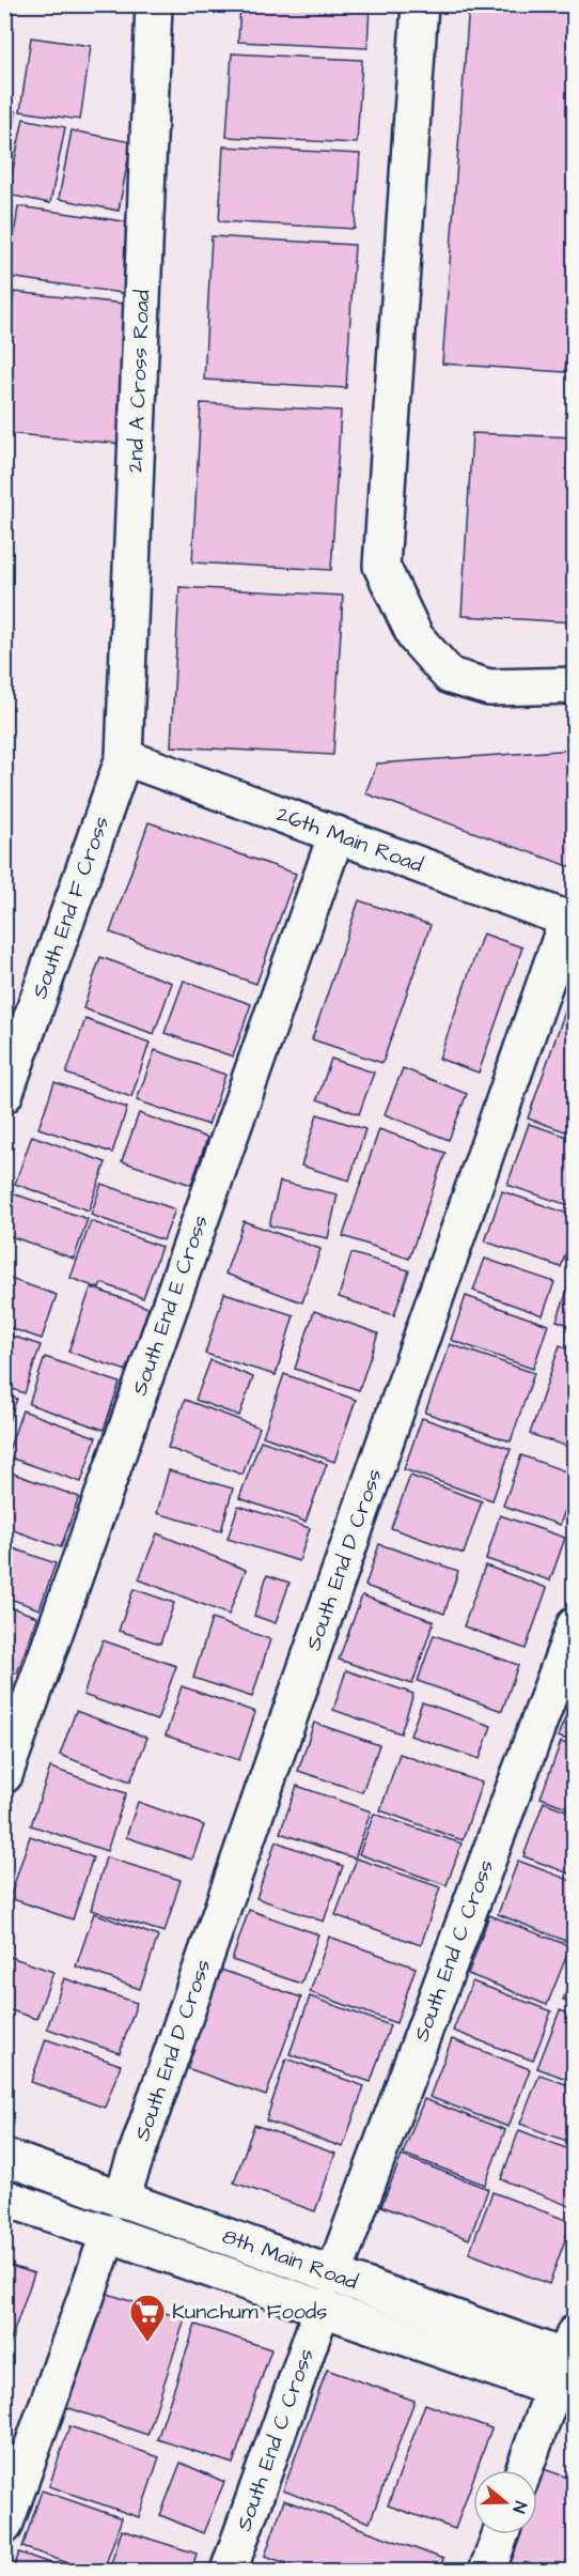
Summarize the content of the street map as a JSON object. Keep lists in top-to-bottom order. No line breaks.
{"streets":{"street":["2nd A Cross Road","26th Main Road","South End F Cross","South End E Cross","South End D Cross","South End C Cross","8th Main Road"]},"crossings":[["2nd A Cross Road","26th Main Road"],["2nd A Cross Road","South End F Cross"],["26th Main Road","South End F Cross"],["26th Main Road","South End E Cross"],["26th Main Road","South End D Cross"],["South End D Cross","8th Main Road"],["South End C Cross","8th Main Road"]],"places":{"supermarket":["Kunchum Foods"]},"north":"right"}
